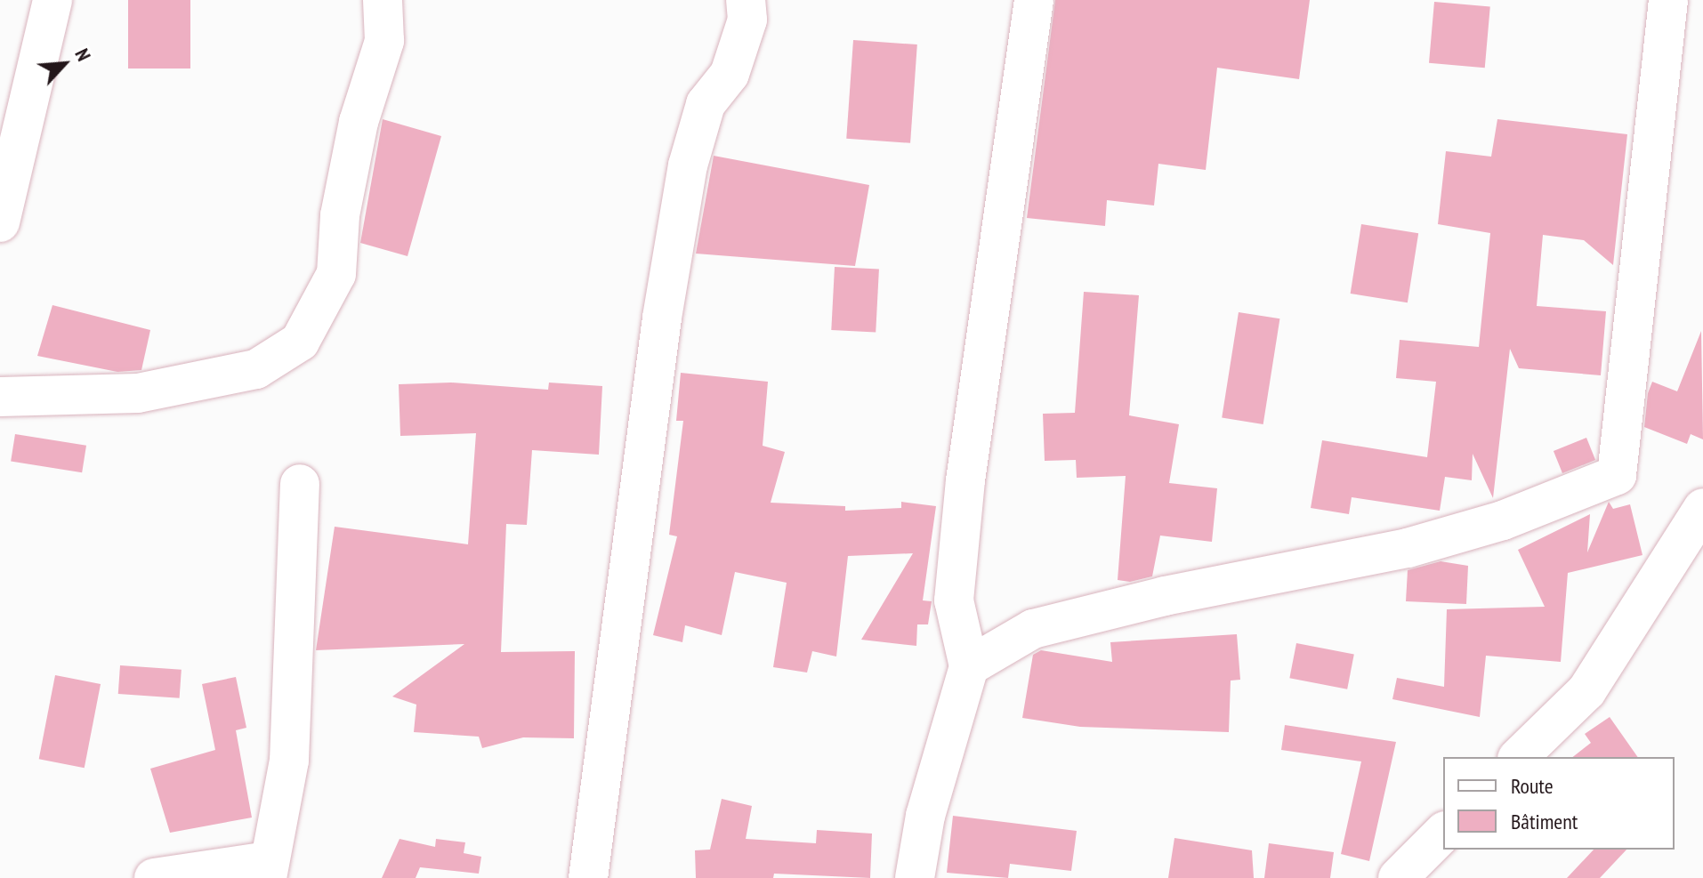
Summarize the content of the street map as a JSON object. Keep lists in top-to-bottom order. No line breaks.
{"legend":["Route","Bâtiment"],"north":"top right"}
